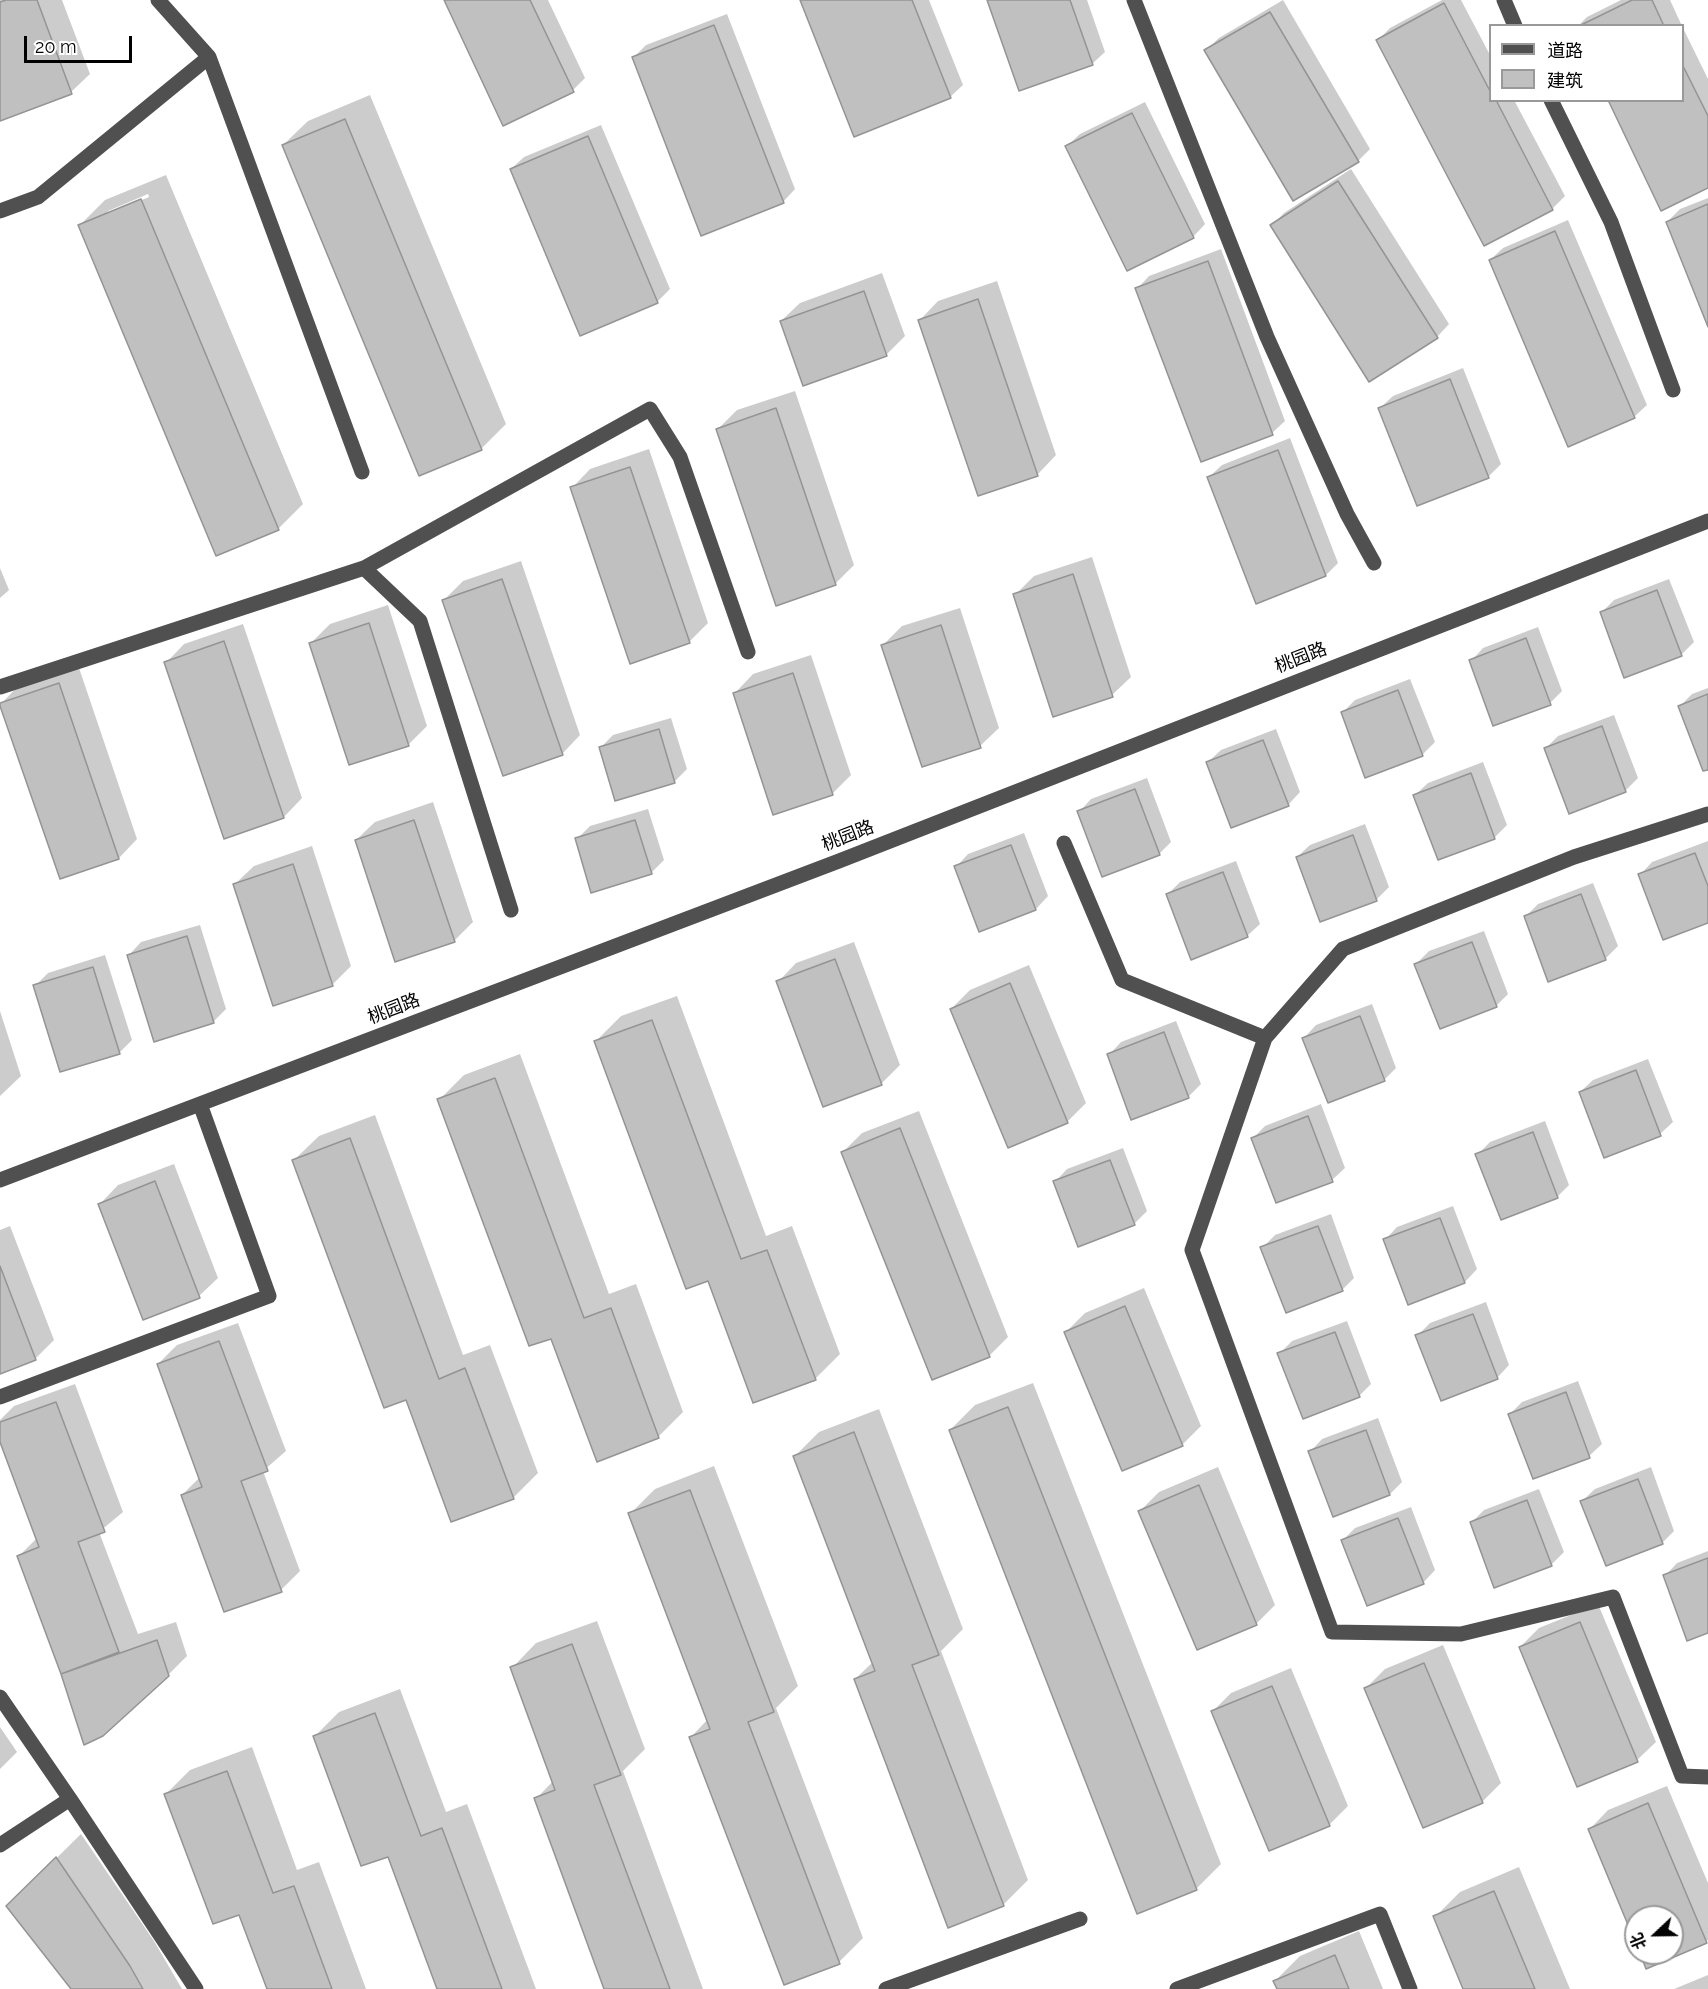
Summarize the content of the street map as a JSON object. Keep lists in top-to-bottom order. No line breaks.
{"streets":{"street":["桃园路"]},"legend":["道路","建筑"],"scale_bar":"20 m","north":"left"}
